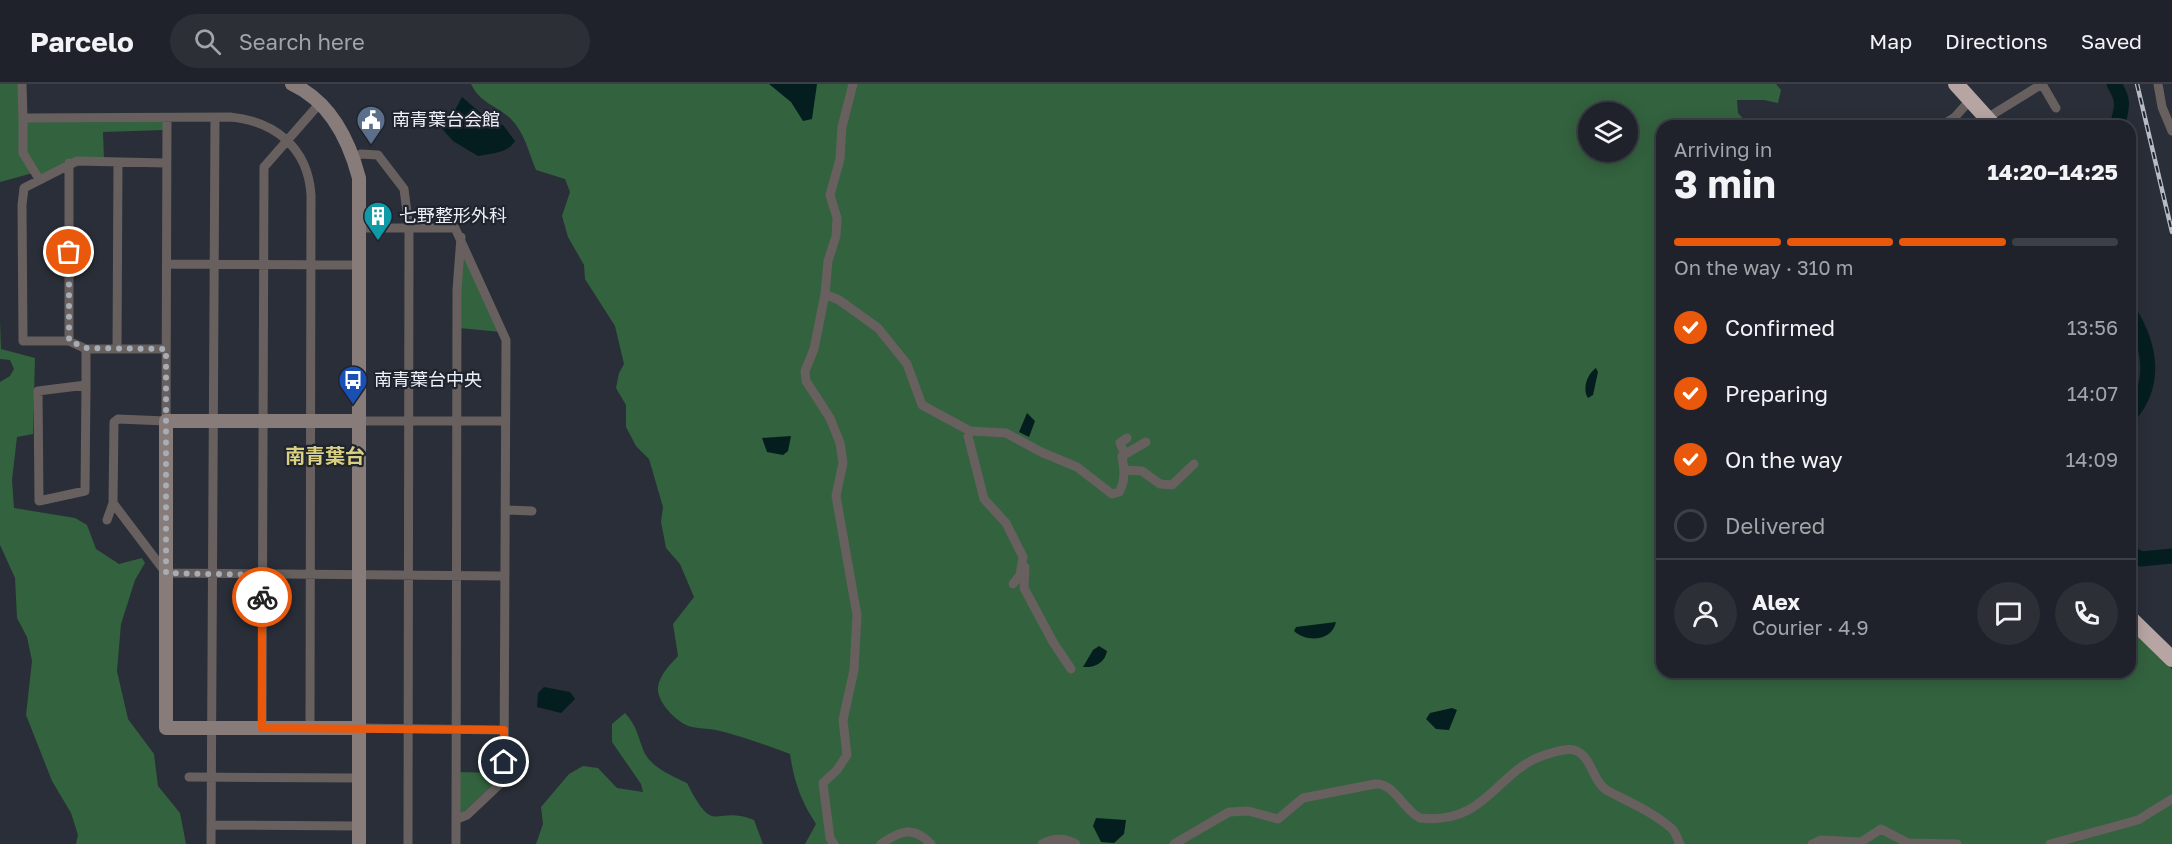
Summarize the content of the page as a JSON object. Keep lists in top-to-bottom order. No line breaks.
{"districts":["南青葉台"],"places":{"public building":["南青葉台会館"],"building":["七野整形外科"],"bus stop":["南青葉台中央"]},"page":{"header":"Parcelo","search":"Search here","nav":["Map","Directions","Saved"],"heading":["3 min","Arriving in","14:20–14:25"],"panel":["Alex","Courier · 4.9"],"bar":"On the way · 310 m","list":[["Confirmed","13:56"],["Preparing","14:07"],["On the way","14:09"],"Delivered"]}}
